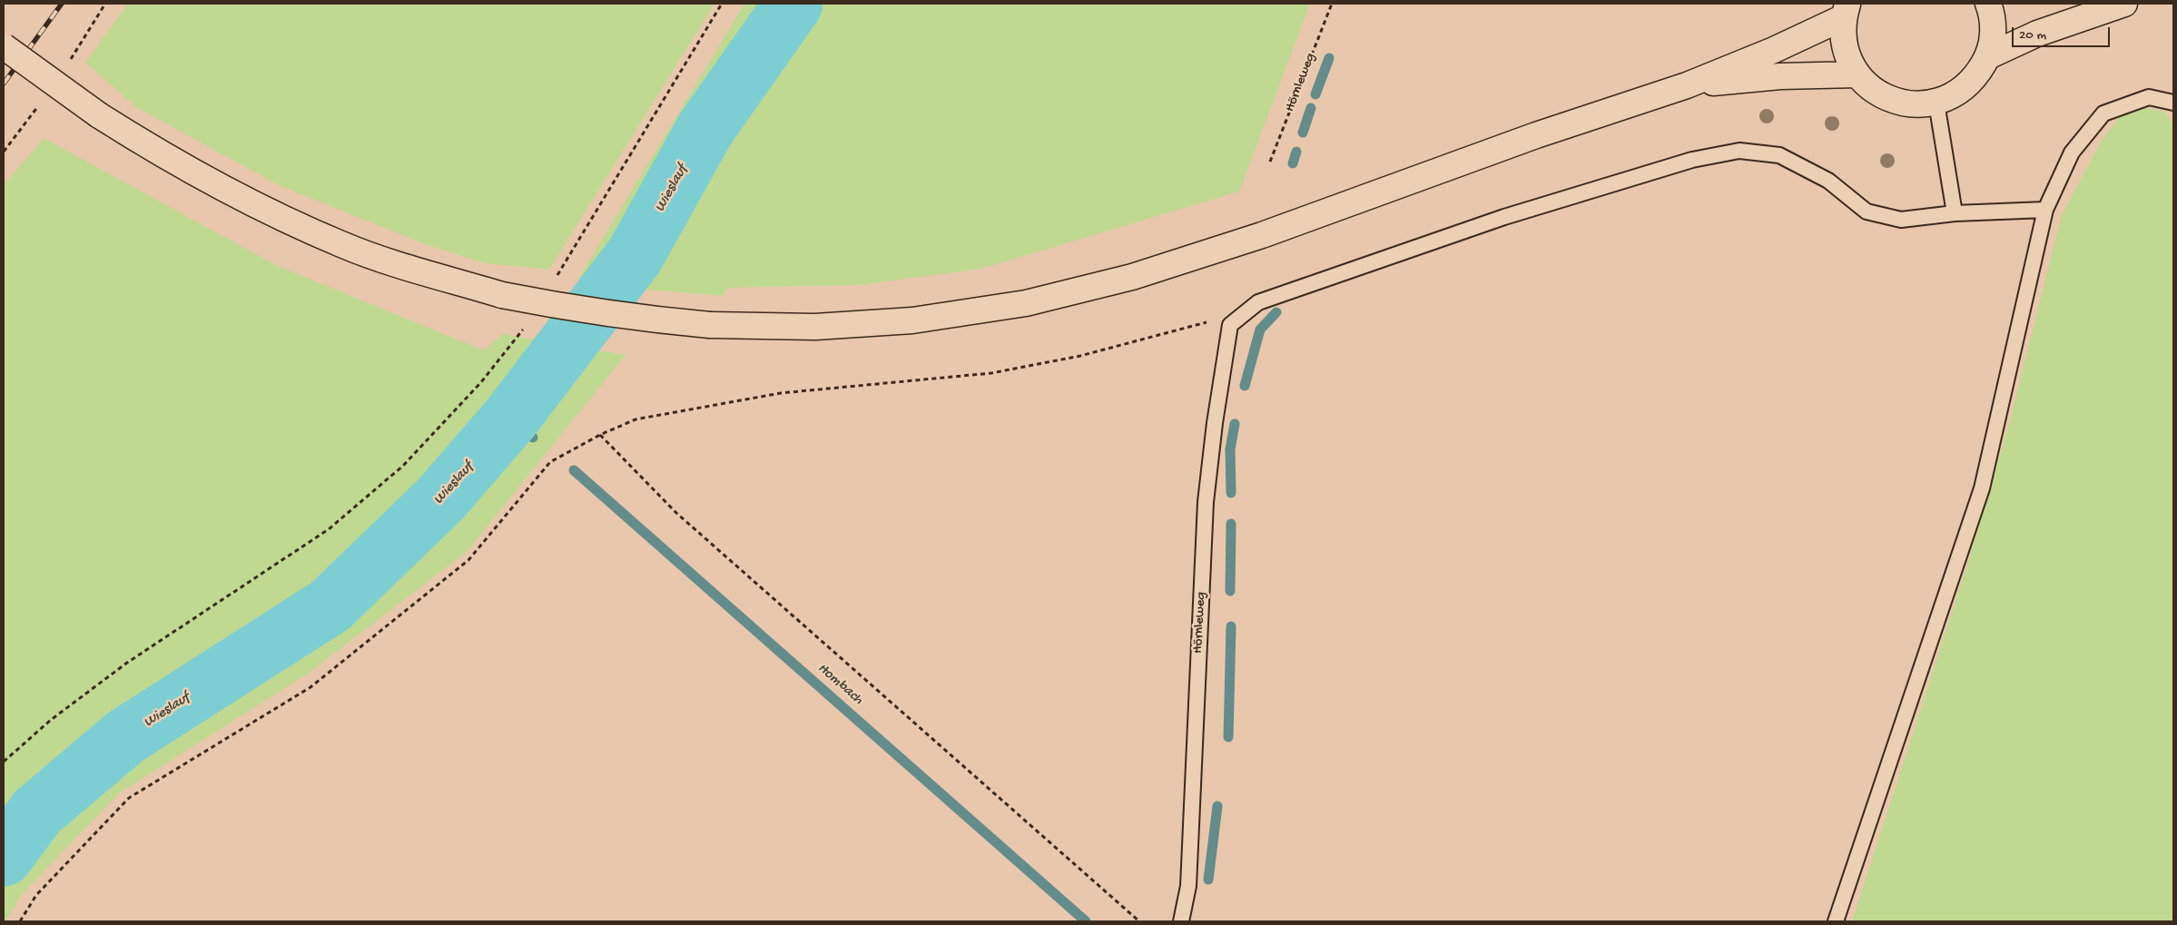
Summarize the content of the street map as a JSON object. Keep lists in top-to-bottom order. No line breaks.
{"streets":{"lane":["Hörnleweg"]},"water":["Wieslauf","Hombach"],"scale_bar":"20 m"}
